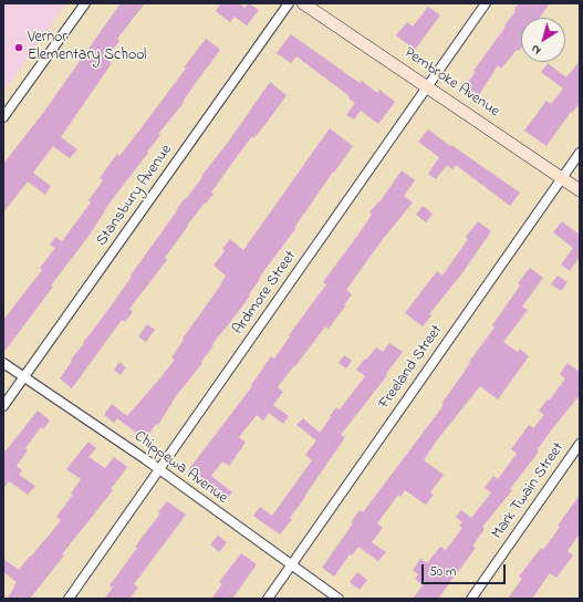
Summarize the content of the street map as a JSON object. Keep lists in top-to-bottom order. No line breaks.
{"streets":{"street":["Pembroke Avenue","Stansbury Avenue","Ardmore Street","Freeland Street","Chippewa Avenue","Mark Twain Street"]},"crossings":[["Pembroke Avenue","Ardmore Street"],["Pembroke Avenue","Freeland Street"],["Stansbury Avenue","Chippewa Avenue"],["Ardmore Street","Chippewa Avenue"],["Freeland Street","Chippewa Avenue"]],"places":["Vernor Elementary School"],"scale_bar":"50 m","north":"bottom left"}
